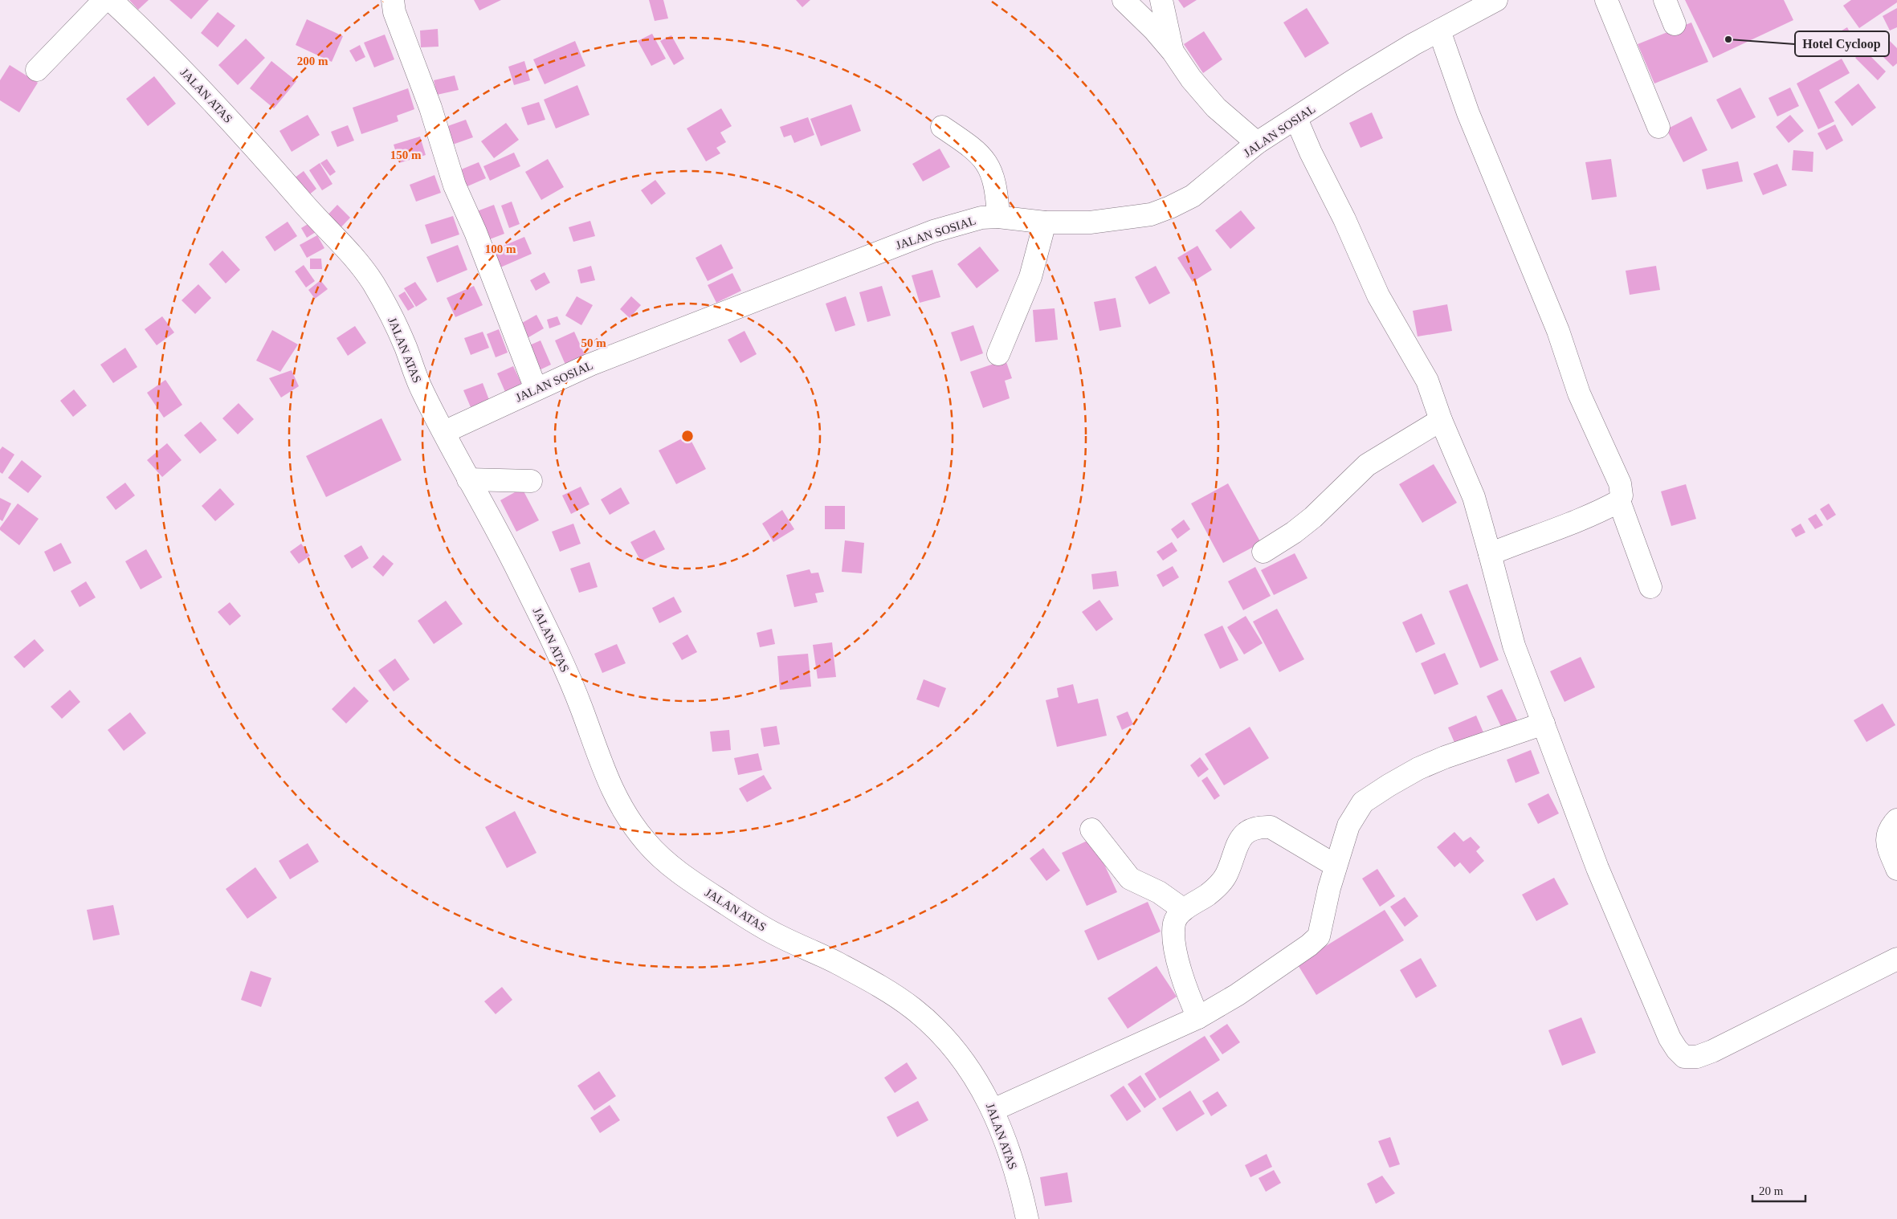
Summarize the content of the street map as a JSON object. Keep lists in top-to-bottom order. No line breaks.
{"streets":{"street":["JALAN ATAS","JALAN SOSIAL"]},"crossings":[["JALAN ATAS","JALAN SOSIAL"]],"places":["Hotel Cycloop"],"scale_bar":"20 m","rings":["200 m","150 m","100 m","50 m"]}
